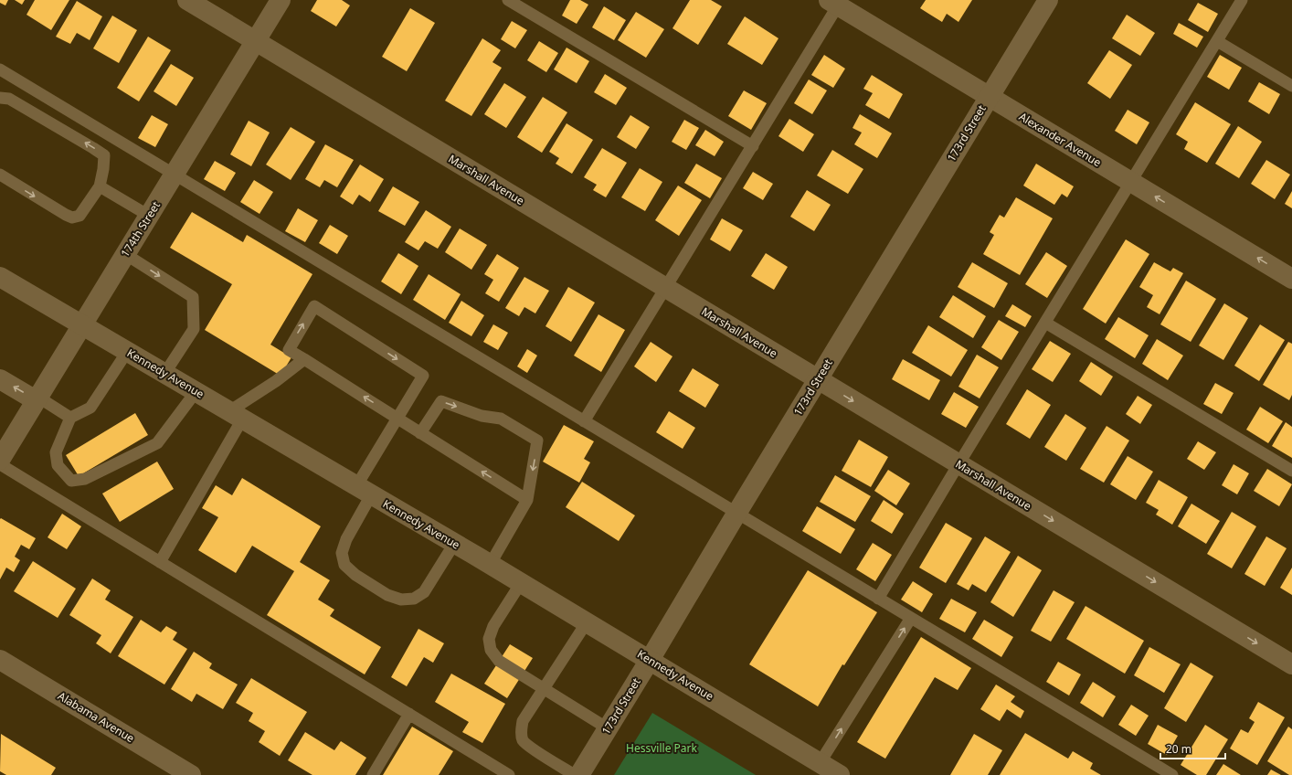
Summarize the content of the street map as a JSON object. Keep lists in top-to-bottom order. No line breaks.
{"streets":{"street":["173rd Street","Alexander Avenue","Marshall Avenue","174th Street","Kennedy Avenue","Alabama Avenue"]},"crossings":[["173rd Street","Alexander Avenue"],["173rd Street","Marshall Avenue"],["173rd Street","Kennedy Avenue"],["Marshall Avenue","174th Street"],["174th Street","Kennedy Avenue"]],"one_way":["Alexander Avenue","Marshall Avenue"],"parks":["Hessville Park"],"scale_bar":"20 m"}
